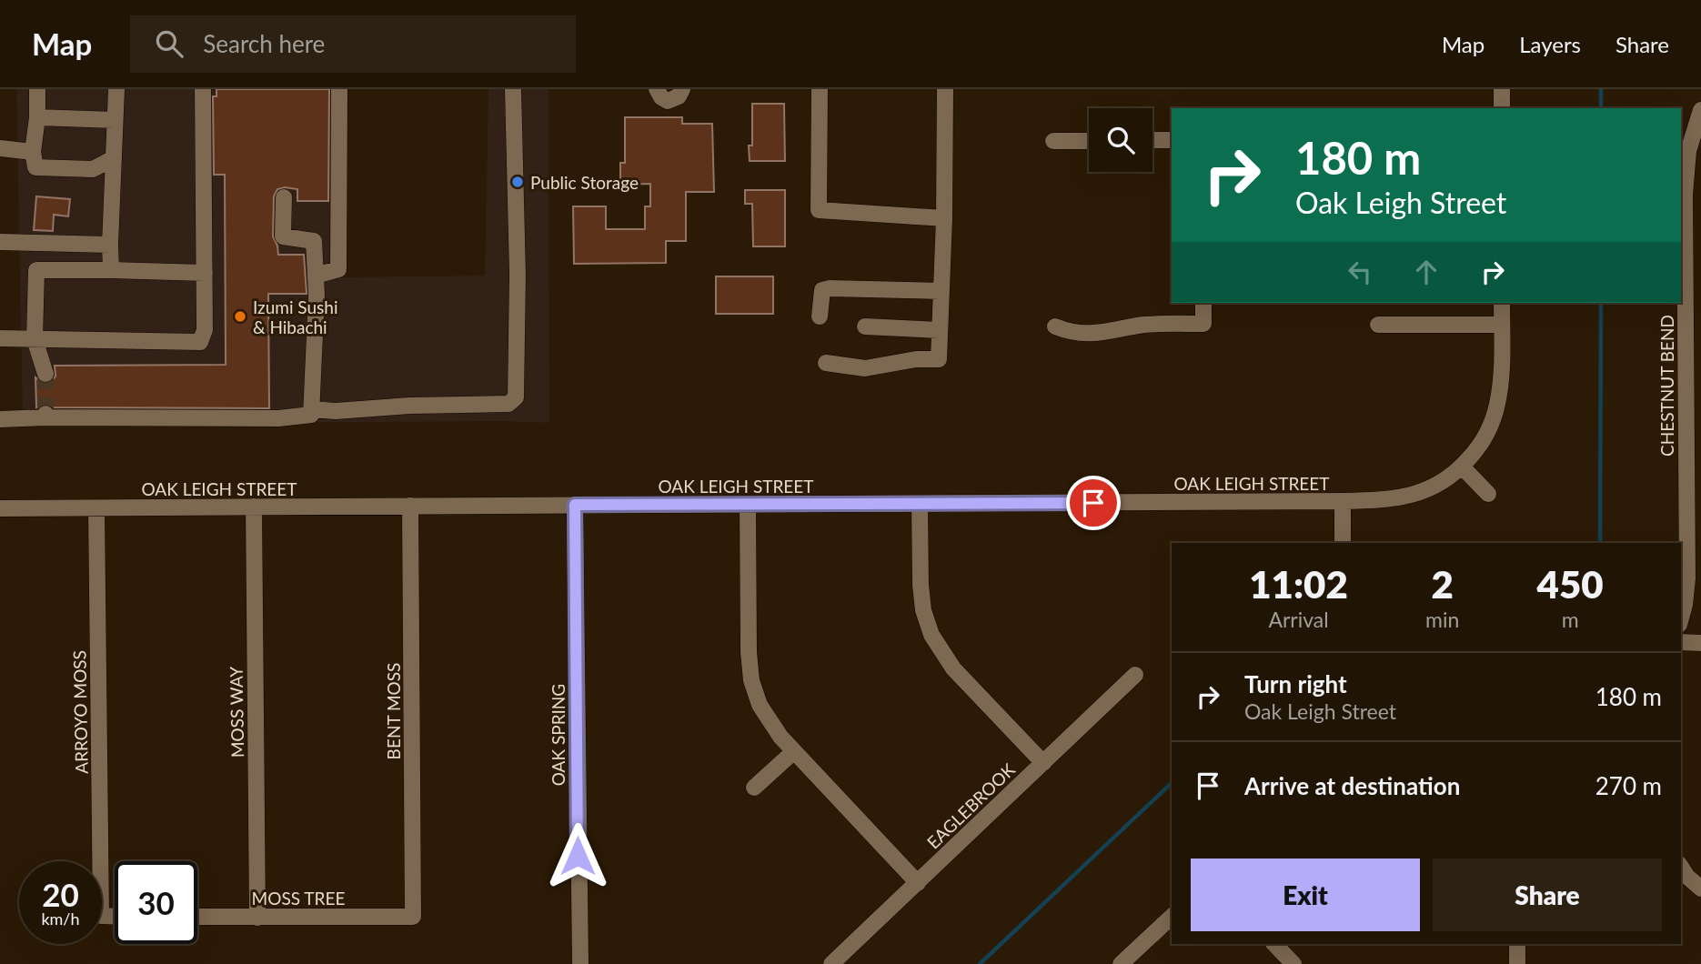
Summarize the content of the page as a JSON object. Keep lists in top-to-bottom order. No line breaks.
{"streets":{"street":["CHESTNUT BEND","OAK LEIGH STREET","BENT MOSS","ARROYO MOSS","MOSS WAY","OAK SPRING","EAGLEBROOK","MOSS TREE"]},"crossings":[["OAK LEIGH STREET","BENT MOSS"],["OAK LEIGH STREET","ARROYO MOSS"],["OAK LEIGH STREET","MOSS WAY"],["OAK LEIGH STREET","OAK SPRING"],["BENT MOSS","MOSS TREE"],["MOSS WAY","MOSS TREE"]],"places":["Public Storage","Izumi Sushi & Hibachi"],"page":{"header":"Map","search":"Search here","nav":["Map","Layers","Share"],"turn":["180 m","Oak Leigh Street"],"eta":["11:02","Arrival","2","min","450","m"],"list":[{"name":"Turn right","note":"Oak Leigh Street","value":"180 m"},{"name":"Arrive at destination","value":"270 m"}],"buttons":["Exit","Share"],"speed":"20 km/h","limit":"30"}}
